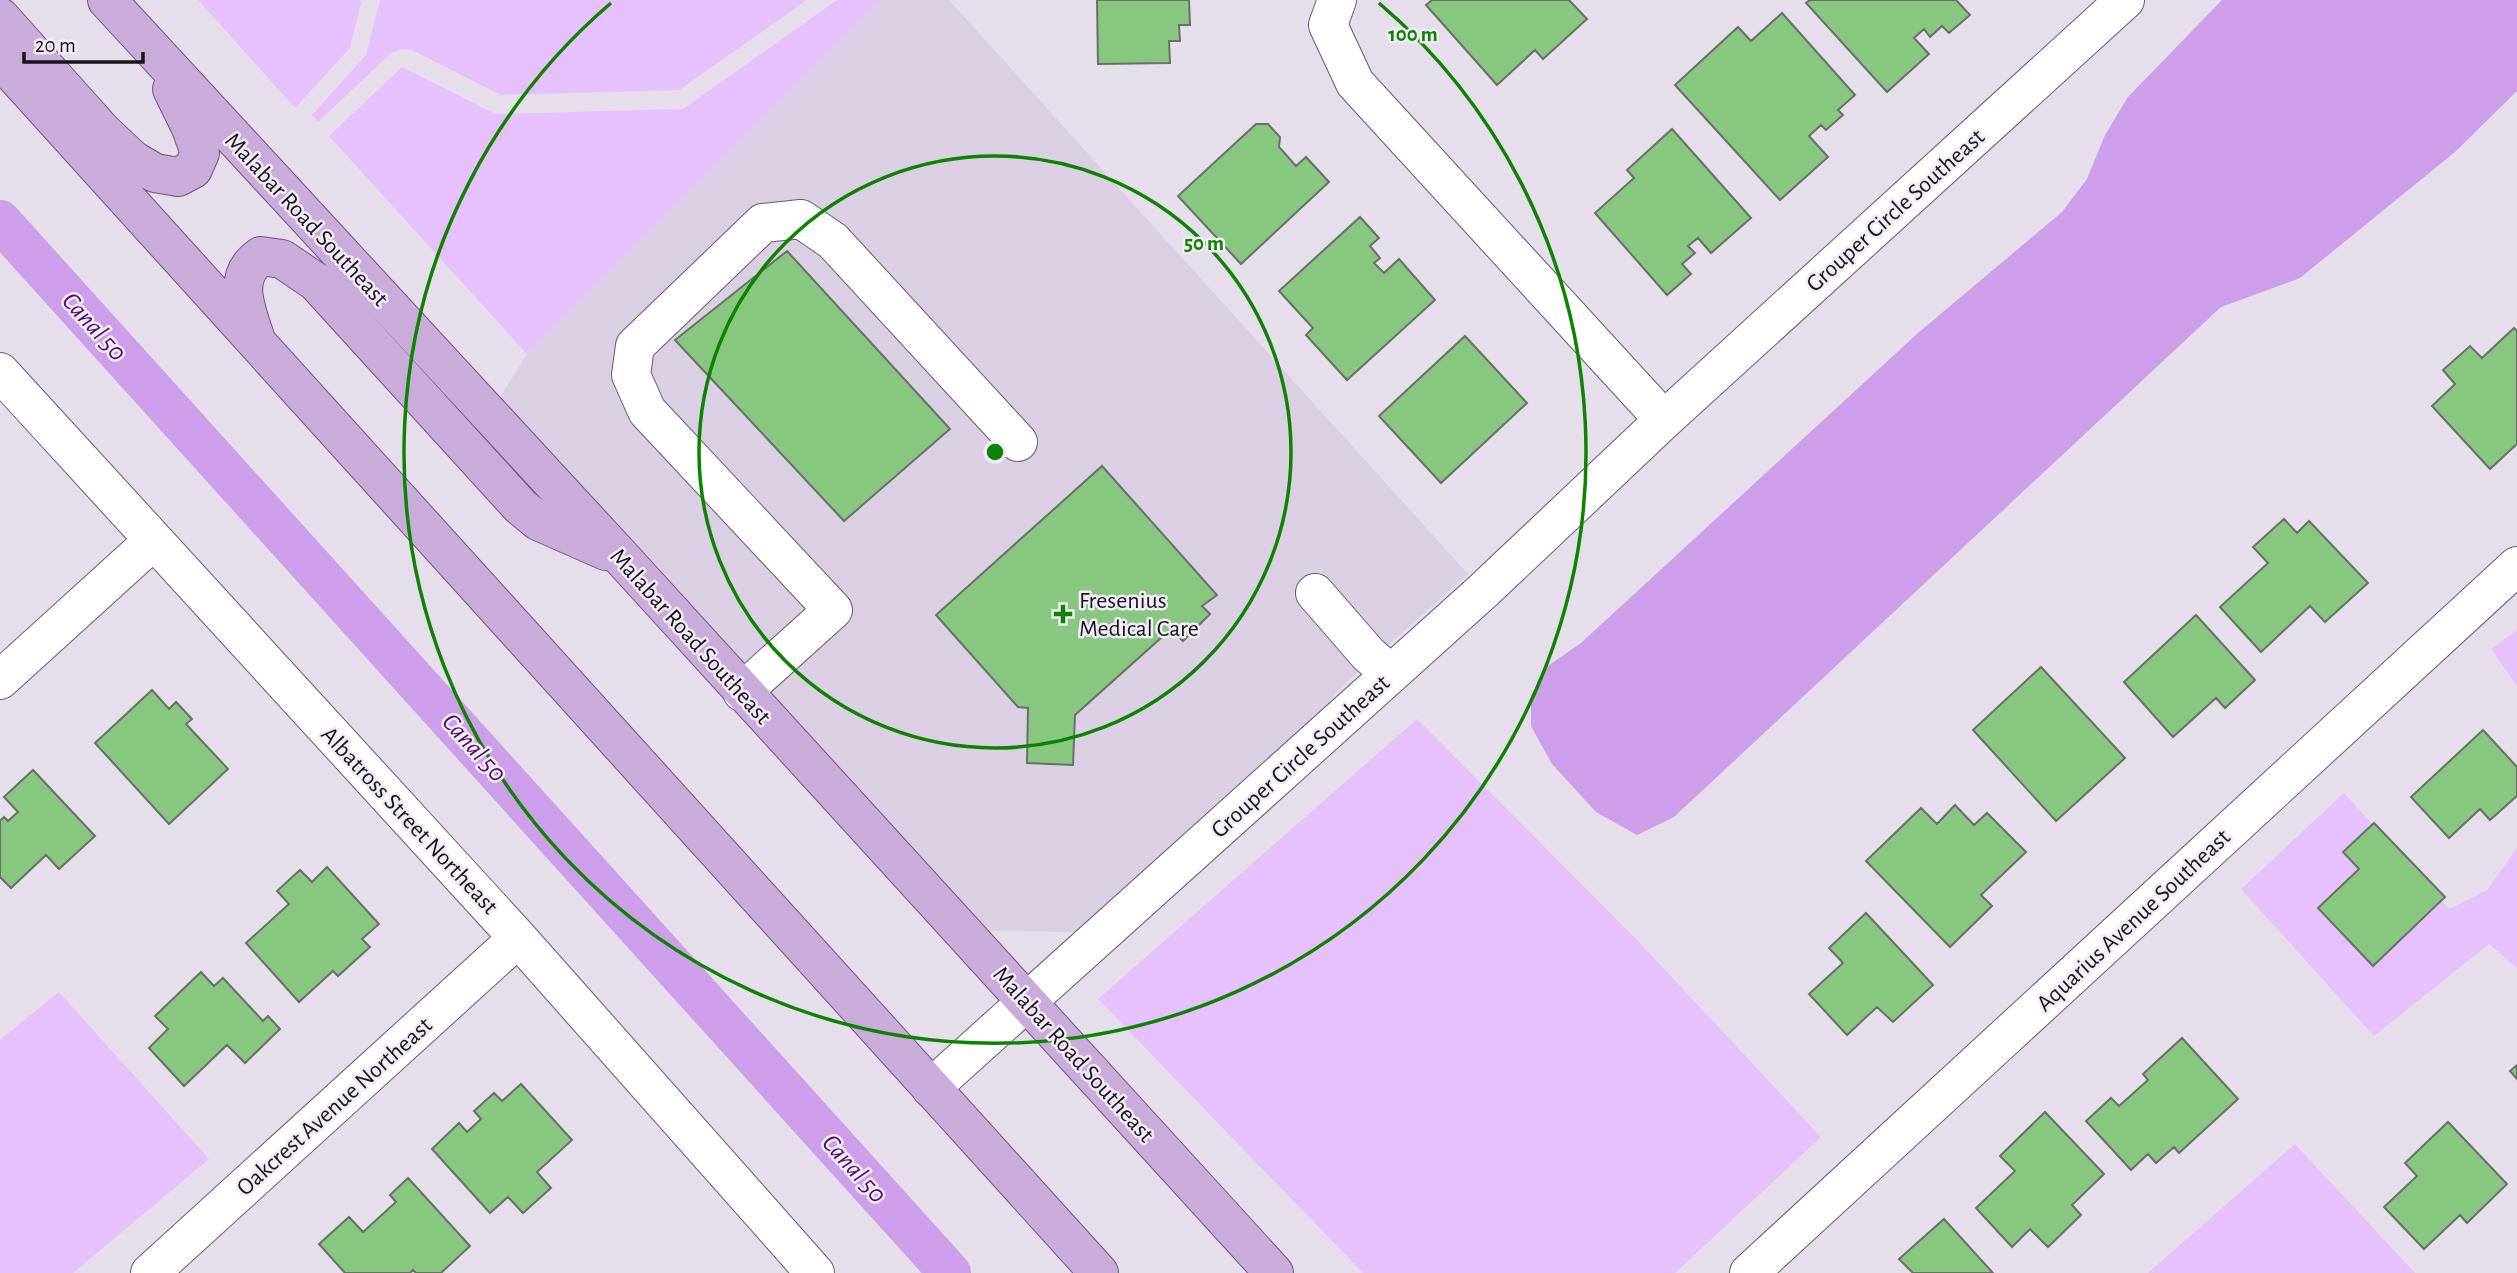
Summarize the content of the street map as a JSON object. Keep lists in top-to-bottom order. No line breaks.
{"streets":{"main road":["Malabar Road Southeast"],"street":["Grouper Circle Southeast","Albatross Street Northeast","Aquarius Avenue Southeast","Oakcrest Avenue Northeast"]},"crossings":[["Grouper Circle Southeast","Malabar Road Southeast"],["Albatross Street Northeast","Oakcrest Avenue Northeast"]],"water":["Canal 50"],"places":{"health":["Fresenius Medical Care"]},"scale_bar":"20 m","rings":["100 m","50 m"]}
